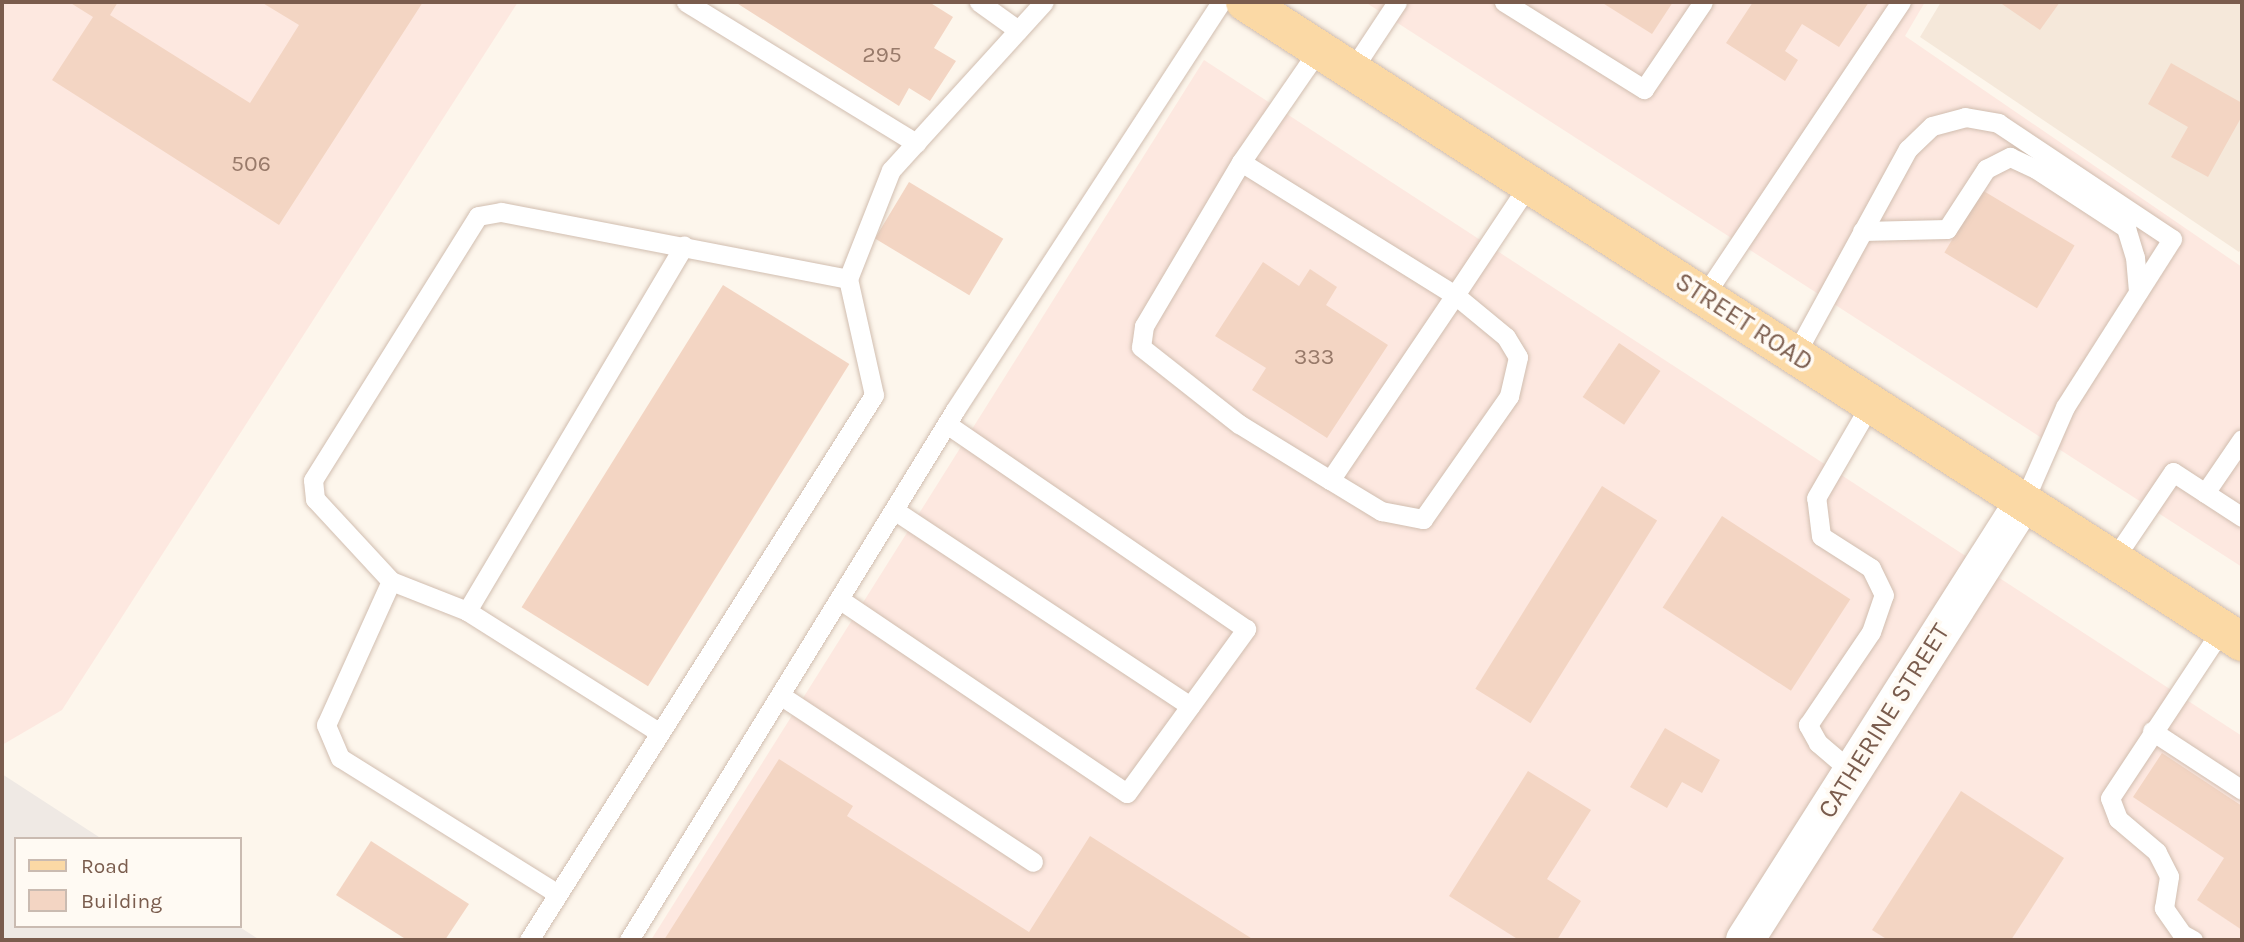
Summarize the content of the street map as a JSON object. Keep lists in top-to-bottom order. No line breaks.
{"streets":{"main road":["STREET ROAD"],"street":["CATHERINE STREET"]},"crossings":[["STREET ROAD","CATHERINE STREET"]],"house_numbers":["295","506","333"],"legend":["Road","Building"]}
